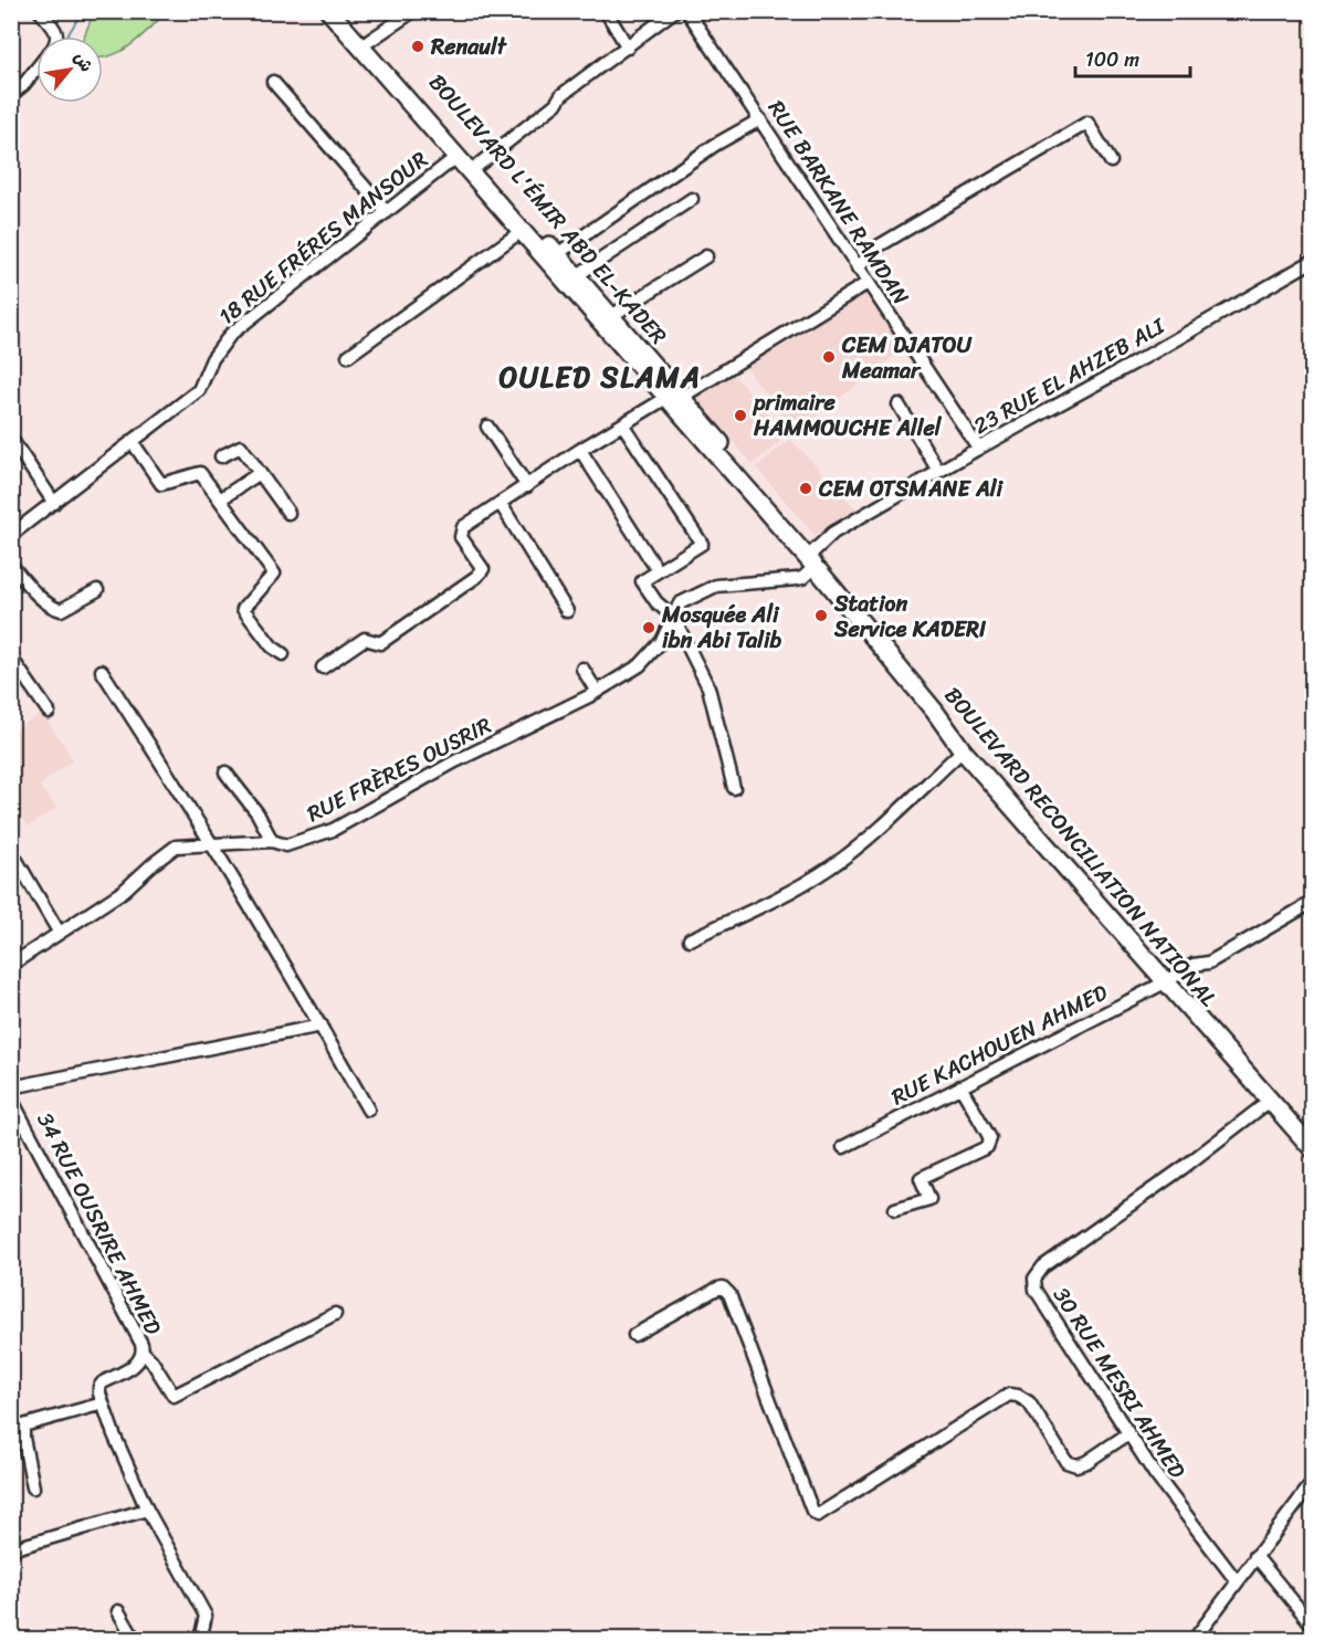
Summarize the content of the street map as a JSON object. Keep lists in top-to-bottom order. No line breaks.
{"streets":{"highway":["BOULEVARD L'ÉMIR ABD EL-KADER","BOULEVARD RECONCILIATION NATIONAL"],"street":["RUE BARKANE RAMDAN","18 RUE FRÉRES MANSOUR","23 RUE EL AHZEB ALI","RUE FRÈRES OUSRIR","RUE KACHOUEN AHMED","34 RUE OUSRIRE AHMED","30 RUE MESRI AHMED"]},"crossings":[["RUE BARKANE RAMDAN","23 RUE EL AHZEB ALI"],["23 RUE EL AHZEB ALI","RUE FRÈRES OUSRIR"],["23 RUE EL AHZEB ALI","BOULEVARD RECONCILIATION NATIONAL"],["RUE FRÈRES OUSRIR","BOULEVARD RECONCILIATION NATIONAL"],["BOULEVARD RECONCILIATION NATIONAL","RUE KACHOUEN AHMED"],["BOULEVARD RECONCILIATION NATIONAL","30 RUE MESRI AHMED"]],"districts":["OULED SLAMA"],"places":["Renault","CEM DJATOU Meamar","primaire HAMMOUCHE Allel","CEM OTSMANE Ali","Station Service KADERI","Mosquée Ali ibn Abi Talib"],"scale_bar":"100 m","north":"top right"}
